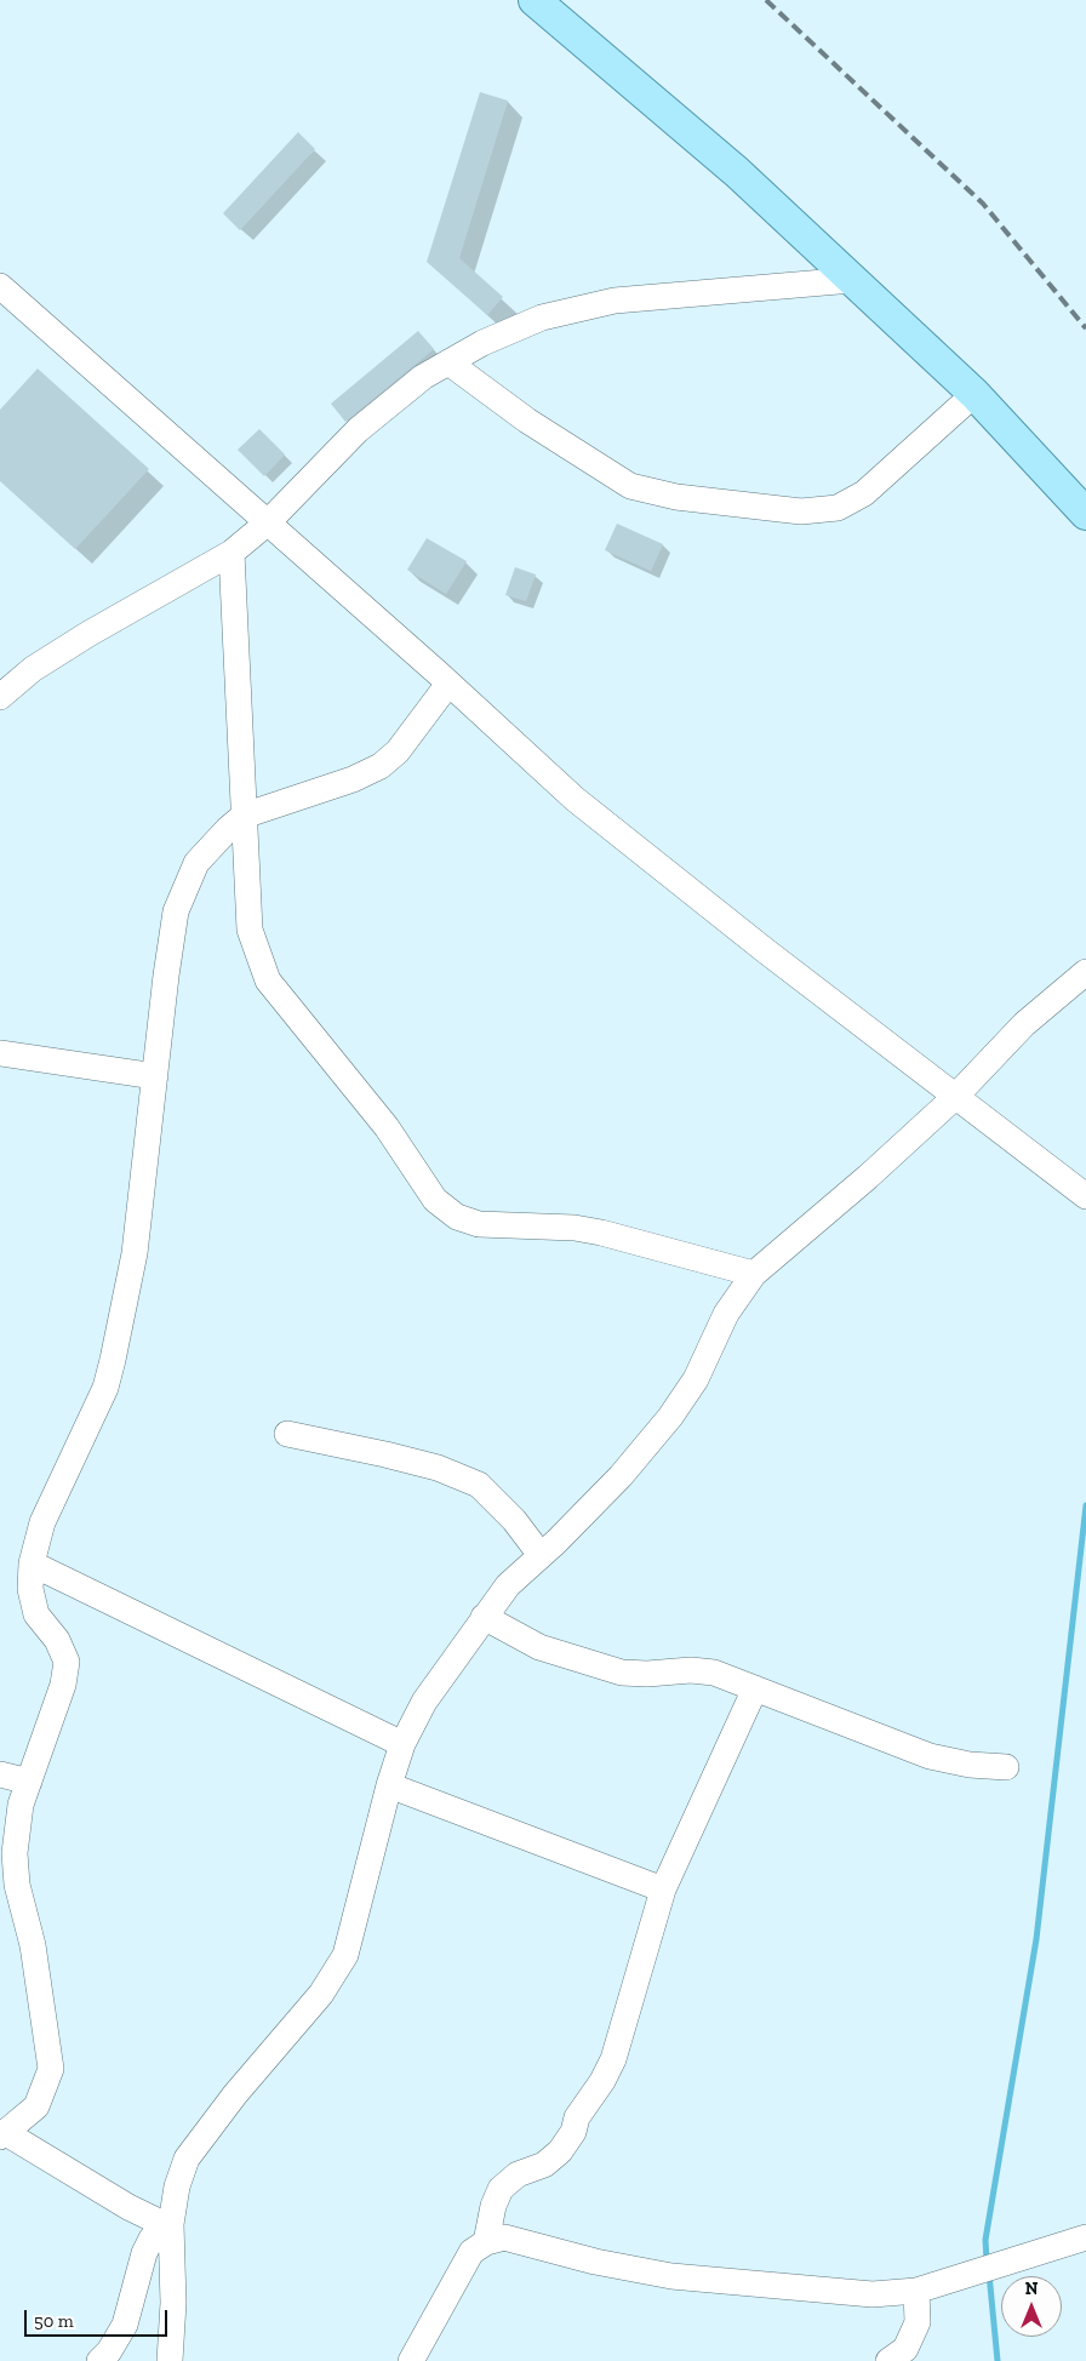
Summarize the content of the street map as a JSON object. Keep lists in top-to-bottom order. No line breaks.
{"scale_bar":"50 m","north":"top"}
